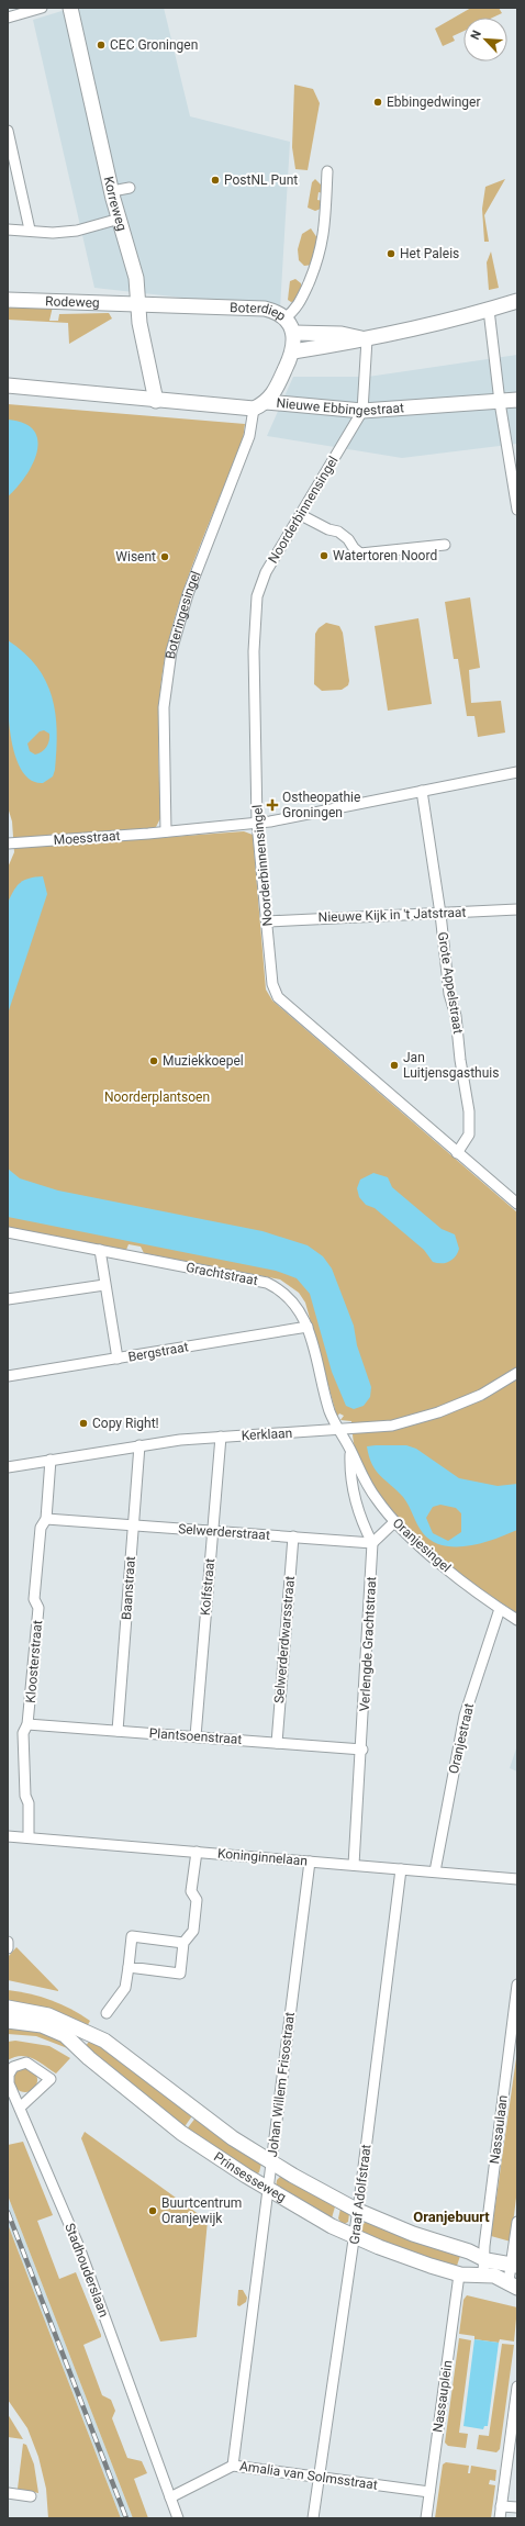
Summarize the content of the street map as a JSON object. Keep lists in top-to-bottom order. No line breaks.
{"streets":{"street":["Korreweg","Rodeweg","Boterdiep","Nieuwe Ebbingestraat","Noorderbinnensingel","Boteringesingel","Moesstraat","Nieuwe Kijk in 't Jatstraat","Grote Appelstraat","Grachtstraat","Bergstraat","Kerklaan","Selwerderstraat","Oranjesingel","Kolfstraat","Baanstraat","Selwerderdwarsstraat","Verlengde Grachtstraat","Kloosterstraat","Plantsoenstraat","Oranjestraat","Koninginnelaan","Johan Willem Frisostraat","Nassaulaan","Prinsesseweg","Graaf Adolfstraat","Stadhouderslaan","Nassauplein","Amalia van Solmsstraat"]},"crossings":[["Korreweg","Rodeweg"],["Korreweg","Boterdiep"],["Korreweg","Nieuwe Ebbingestraat"],["Rodeweg","Boterdiep"],["Boterdiep","Noorderbinnensingel"],["Boterdiep","Boteringesingel"],["Nieuwe Ebbingestraat","Noorderbinnensingel"],["Nieuwe Ebbingestraat","Boteringesingel"],["Noorderbinnensingel","Moesstraat"],["Noorderbinnensingel","Nieuwe Kijk in 't Jatstraat"],["Noorderbinnensingel","Grote Appelstraat"],["Boteringesingel","Moesstraat"],["Moesstraat","Grote Appelstraat"],["Nieuwe Kijk in 't Jatstraat","Grote Appelstraat"],["Grachtstraat","Bergstraat"],["Grachtstraat","Kerklaan"],["Kerklaan","Kolfstraat"],["Kerklaan","Baanstraat"],["Kerklaan","Kloosterstraat"],["Selwerderstraat","Kolfstraat"],["Selwerderstraat","Baanstraat"],["Selwerderstraat","Selwerderdwarsstraat"],["Selwerderstraat","Verlengde Grachtstraat"],["Selwerderstraat","Kloosterstraat"],["Oranjesingel","Oranjestraat"],["Kolfstraat","Plantsoenstraat"],["Baanstraat","Plantsoenstraat"],["Selwerderdwarsstraat","Plantsoenstraat"],["Verlengde Grachtstraat","Plantsoenstraat"],["Verlengde Grachtstraat","Koninginnelaan"],["Kloosterstraat","Plantsoenstraat"],["Kloosterstraat","Koninginnelaan"],["Oranjestraat","Koninginnelaan"],["Koninginnelaan","Johan Willem Frisostraat"],["Koninginnelaan","Graaf Adolfstraat"],["Johan Willem Frisostraat","Prinsesseweg"],["Johan Willem Frisostraat","Amalia van Solmsstraat"],["Nassaulaan","Prinsesseweg"],["Prinsesseweg","Graaf Adolfstraat"],["Prinsesseweg","Nassauplein"],["Graaf Adolfstraat","Amalia van Solmsstraat"],["Stadhouderslaan","Amalia van Solmsstraat"],["Nassauplein","Amalia van Solmsstraat"]],"districts":["Oranjebuurt"],"parks":["Noorderplantsoen"],"places":{"other":["CEC Groningen","Ebbingedwinger","PostNL Punt","Het Paleis","Watertoren Noord","Wisent","Muziekkoepel","Jan Luitjensgasthuis","Copy Right!","Buurtcentrum Oranjewijk"],"health":["Ostheopathie Groningen"]},"north":"top left"}
